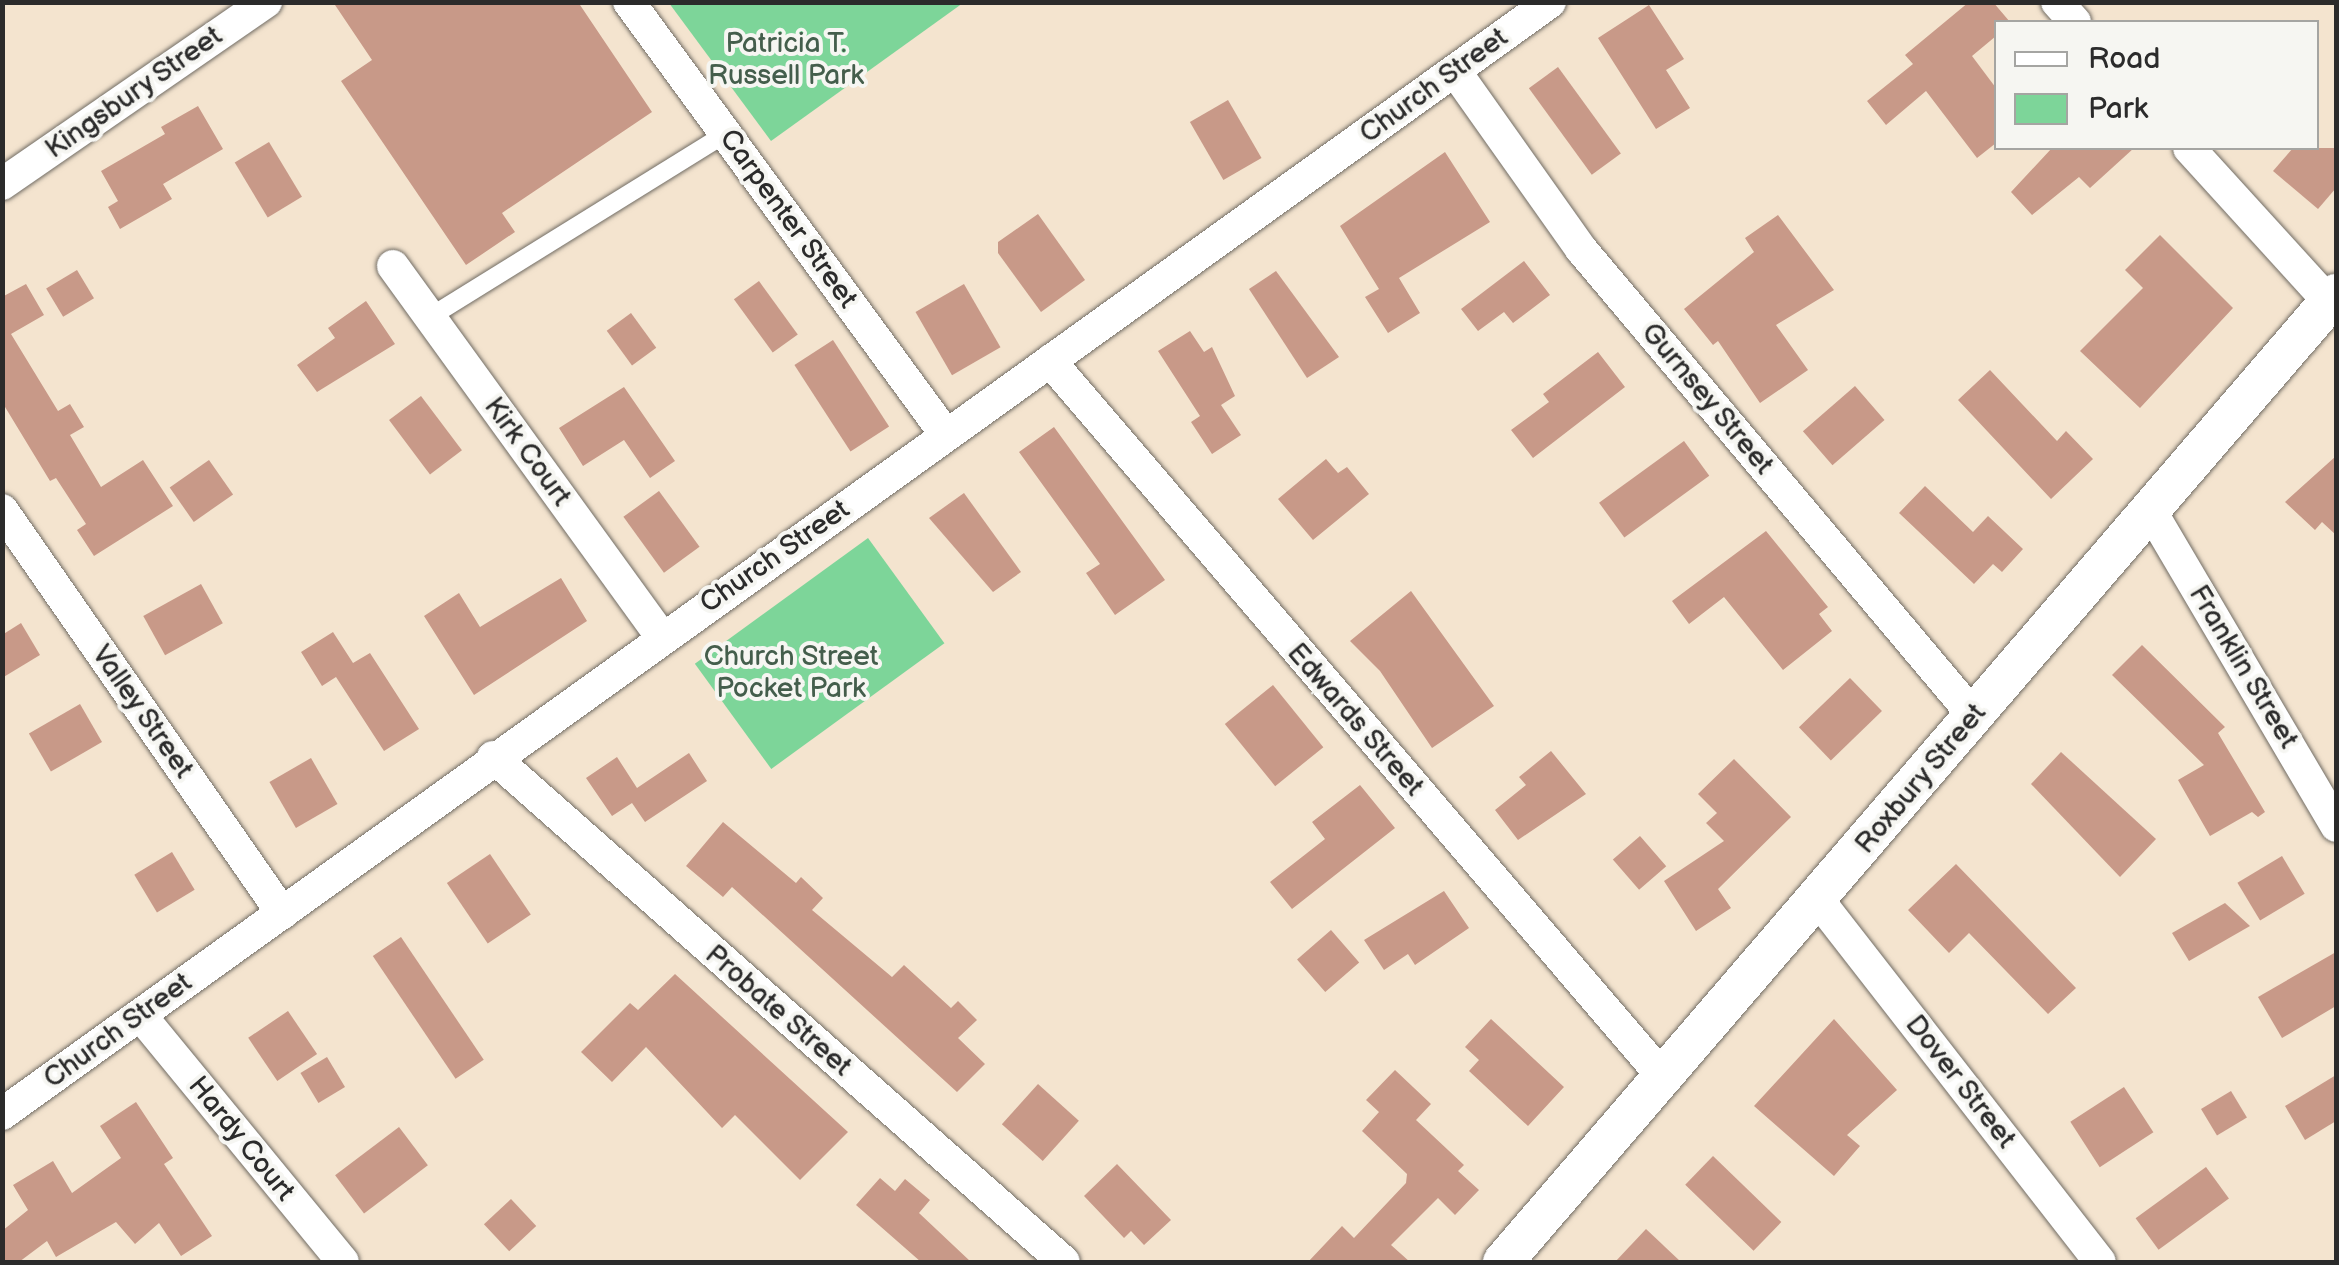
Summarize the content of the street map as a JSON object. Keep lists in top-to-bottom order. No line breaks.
{"streets":{"street":["Church Street","Kingsbury Street","Carpenter Street","Gurnsey Street","Kirk Court","Franklin Street","Valley Street","Edwards Street","Roxbury Street","Probate Street","Dover Street","Hardy Court"]},"crossings":[["Church Street","Carpenter Street"],["Church Street","Gurnsey Street"],["Church Street","Kirk Court"],["Church Street","Valley Street"],["Church Street","Edwards Street"],["Church Street","Probate Street"],["Church Street","Hardy Court"],["Gurnsey Street","Roxbury Street"],["Franklin Street","Roxbury Street"],["Edwards Street","Roxbury Street"],["Roxbury Street","Dover Street"]],"parks":["Patricia T. Russell Park","Church Street Pocket Park"],"legend":["Road","Park"]}
